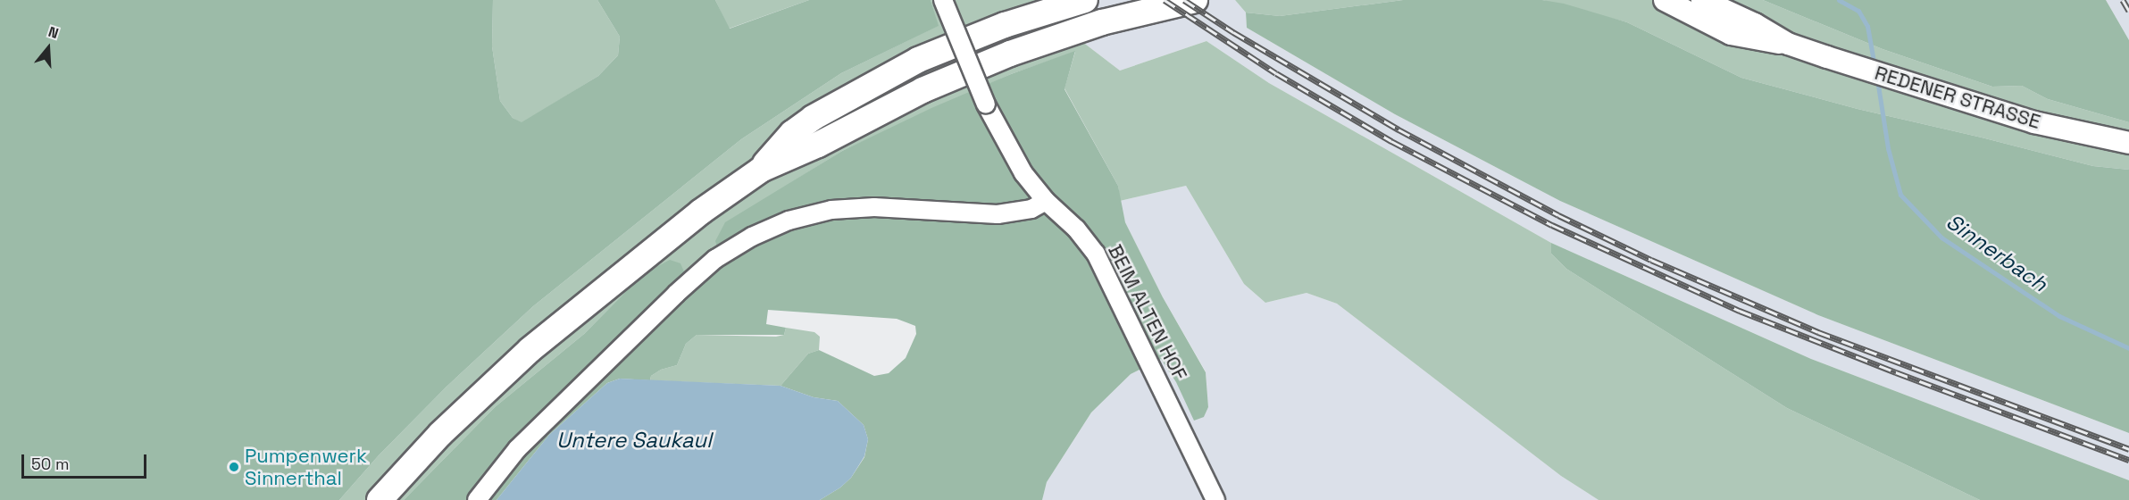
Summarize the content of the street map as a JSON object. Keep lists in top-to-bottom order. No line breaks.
{"streets":{"main road":["REDENER STRASSE"],"street":["BEIM ALTEN HOF"]},"water":["Sinnerbach","Untere Saukaul"],"places":["Pumpenwerk Sinnerthal"],"scale_bar":"50 m","north":"top"}
